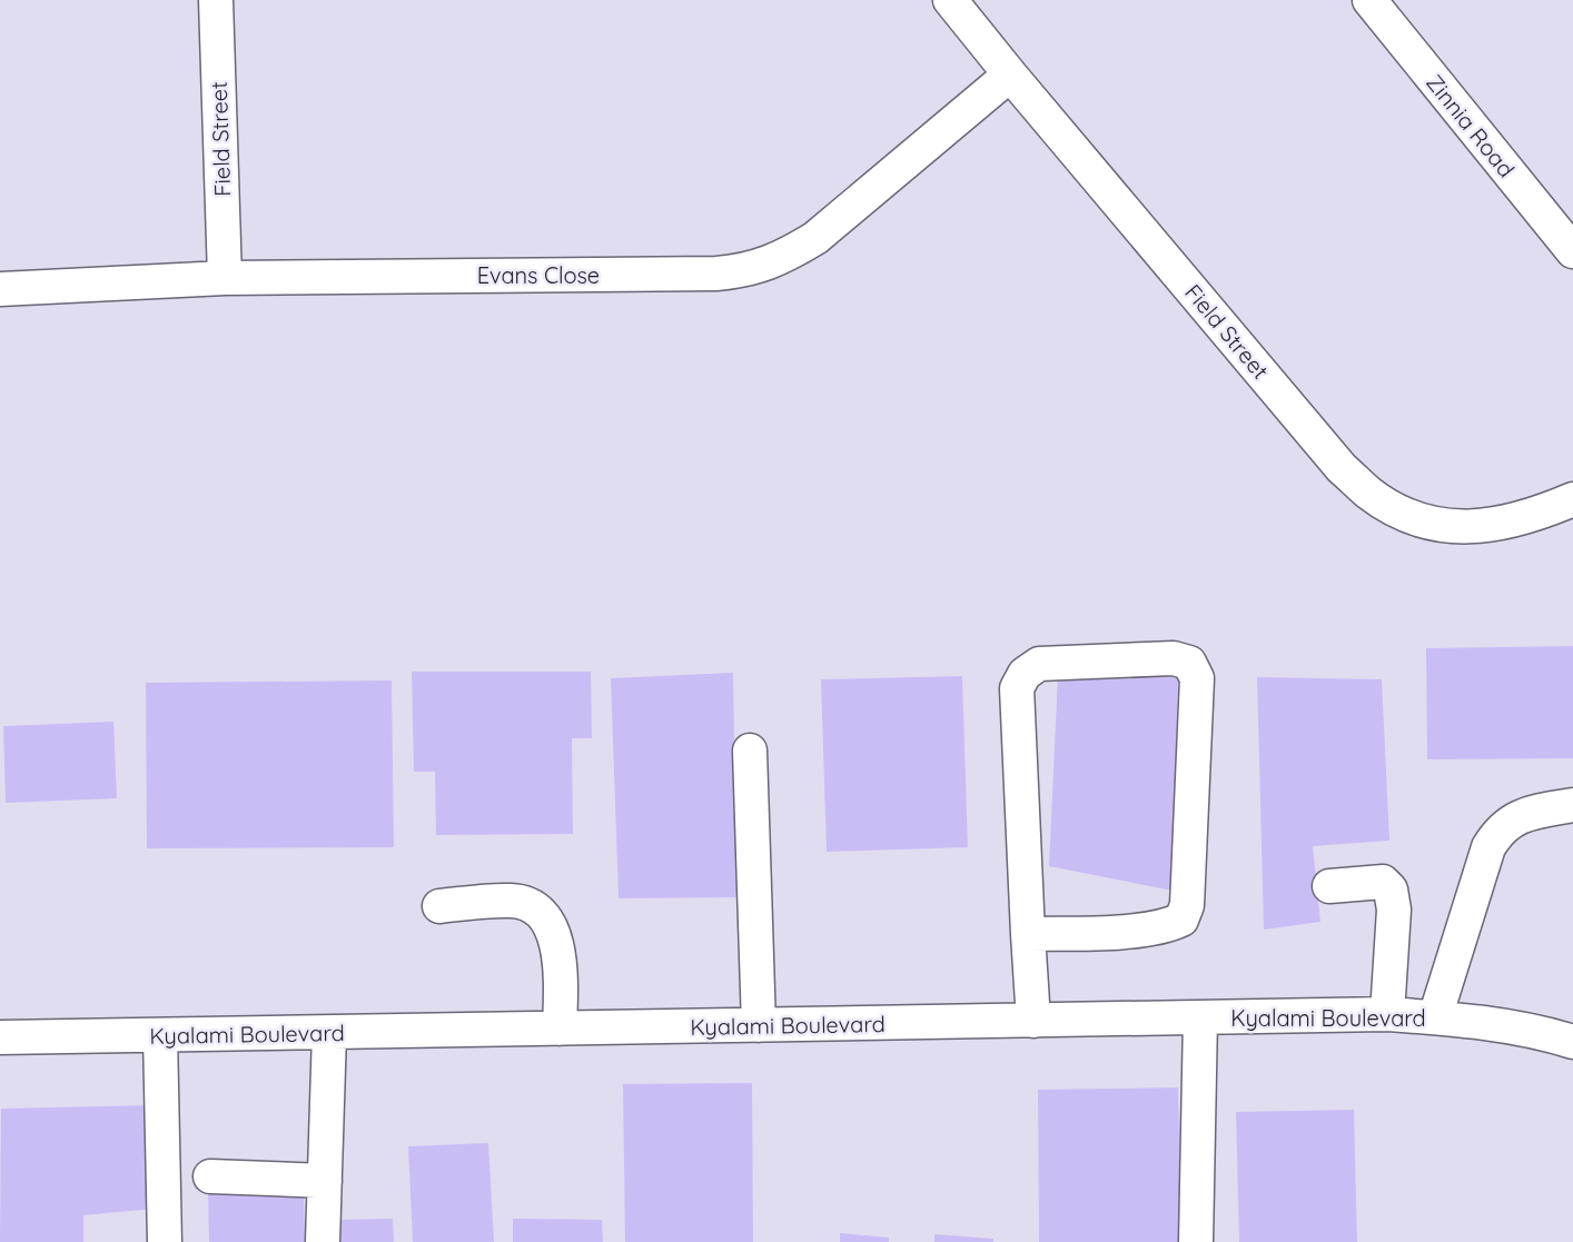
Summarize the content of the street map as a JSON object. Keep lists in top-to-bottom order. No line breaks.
{"streets":{"street":["Zinnia Road","Field Street","Evans Close","Kyalami Boulevard"]},"crossings":[["Field Street","Evans Close"]]}
